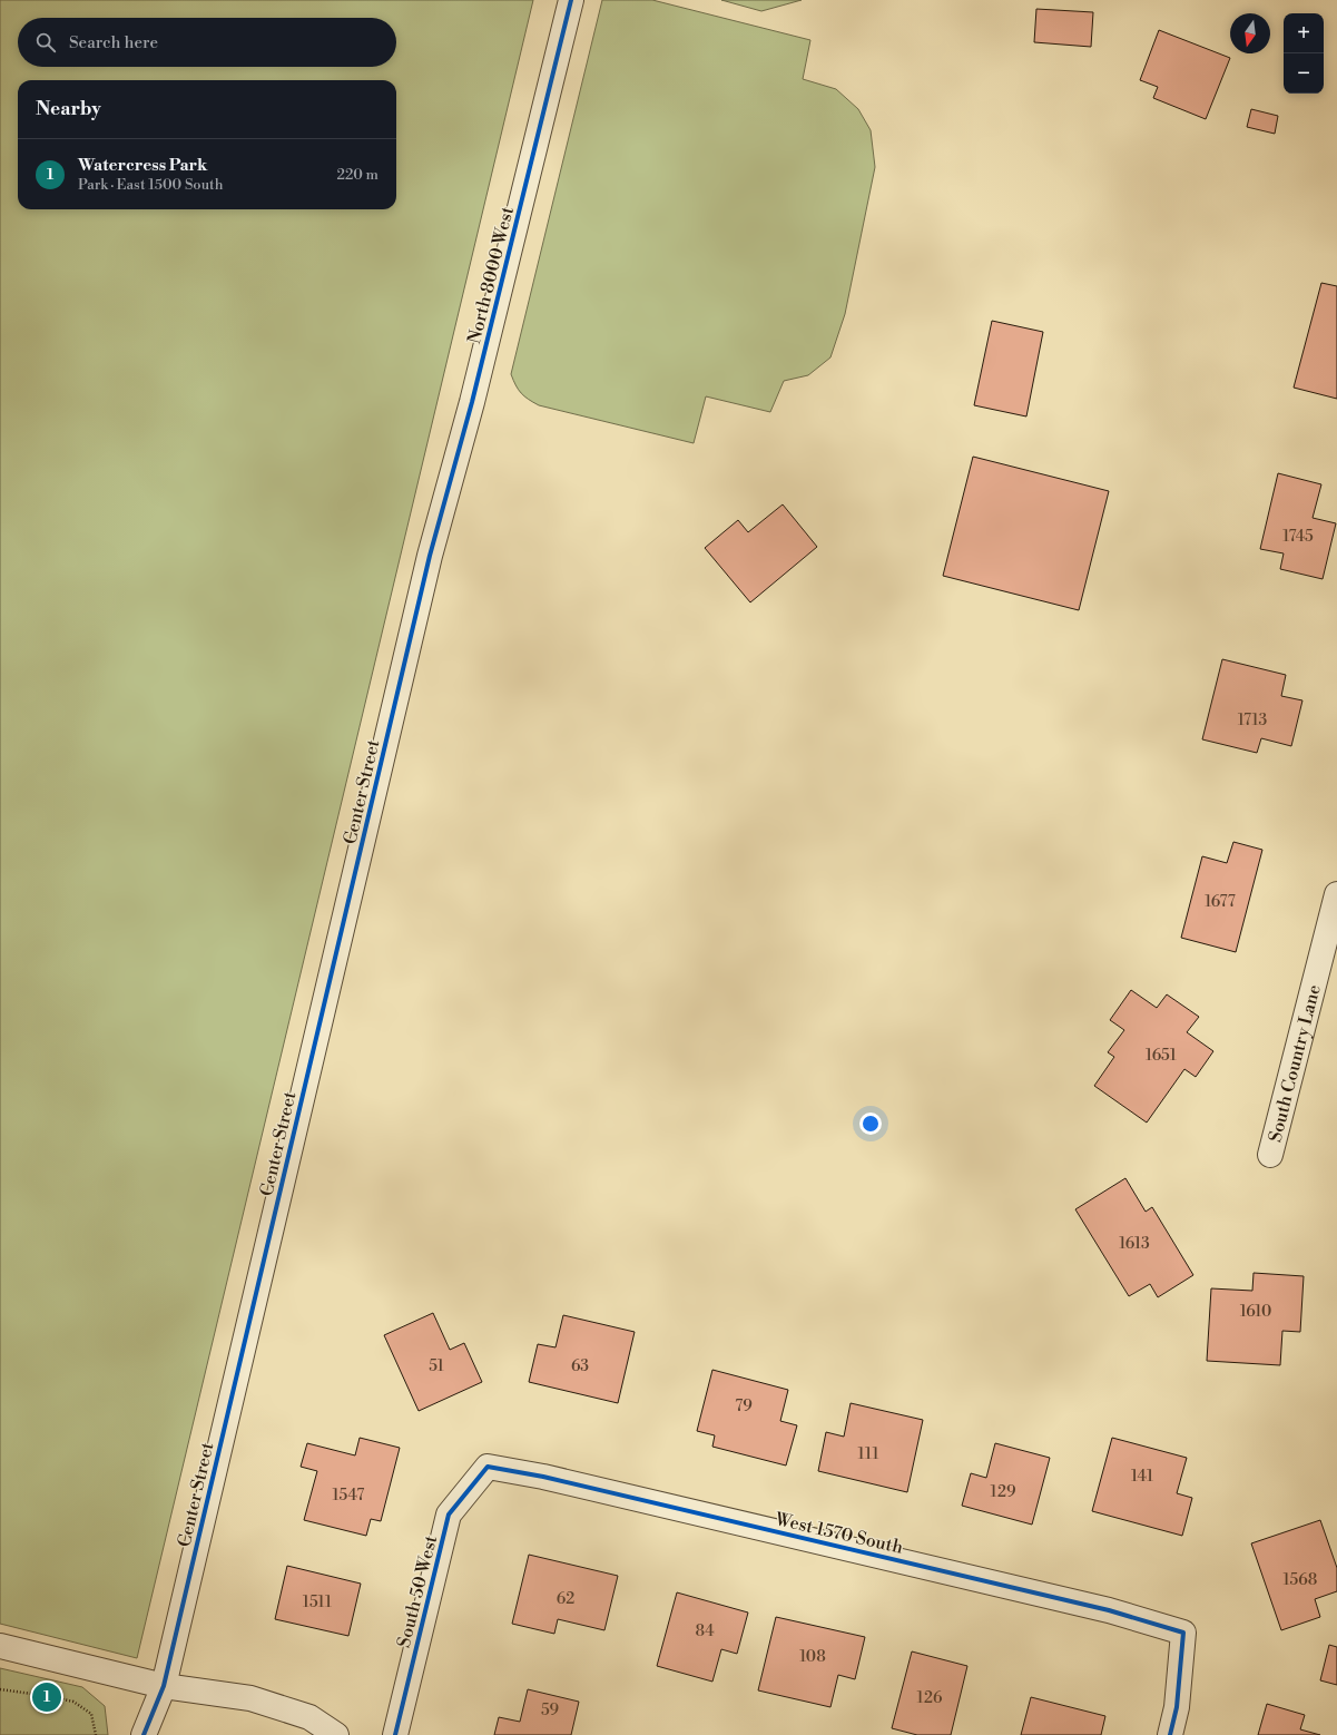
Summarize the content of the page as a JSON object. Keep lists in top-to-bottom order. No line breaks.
{"streets":{"street":["North 8000 West","Center Street","South Country Lane","West 1570 South","South 50 West"]},"crossings":[["North 8000 West","Center Street"],["West 1570 South","South 50 West"]],"house_numbers":["1745","1713","1677","1651","1613","1610","51","63","79","111","141","129","1547","1568","62","1511","84","108","126","59"],"north":"bottom","page":{"map_buttons":["+","−"],"search":"Search here","heading":"Nearby","list":[{"mark":"1","name":"Watercress Park","note":"Park · East 1500 South","value":"220 m"}],"pins":"1"}}
